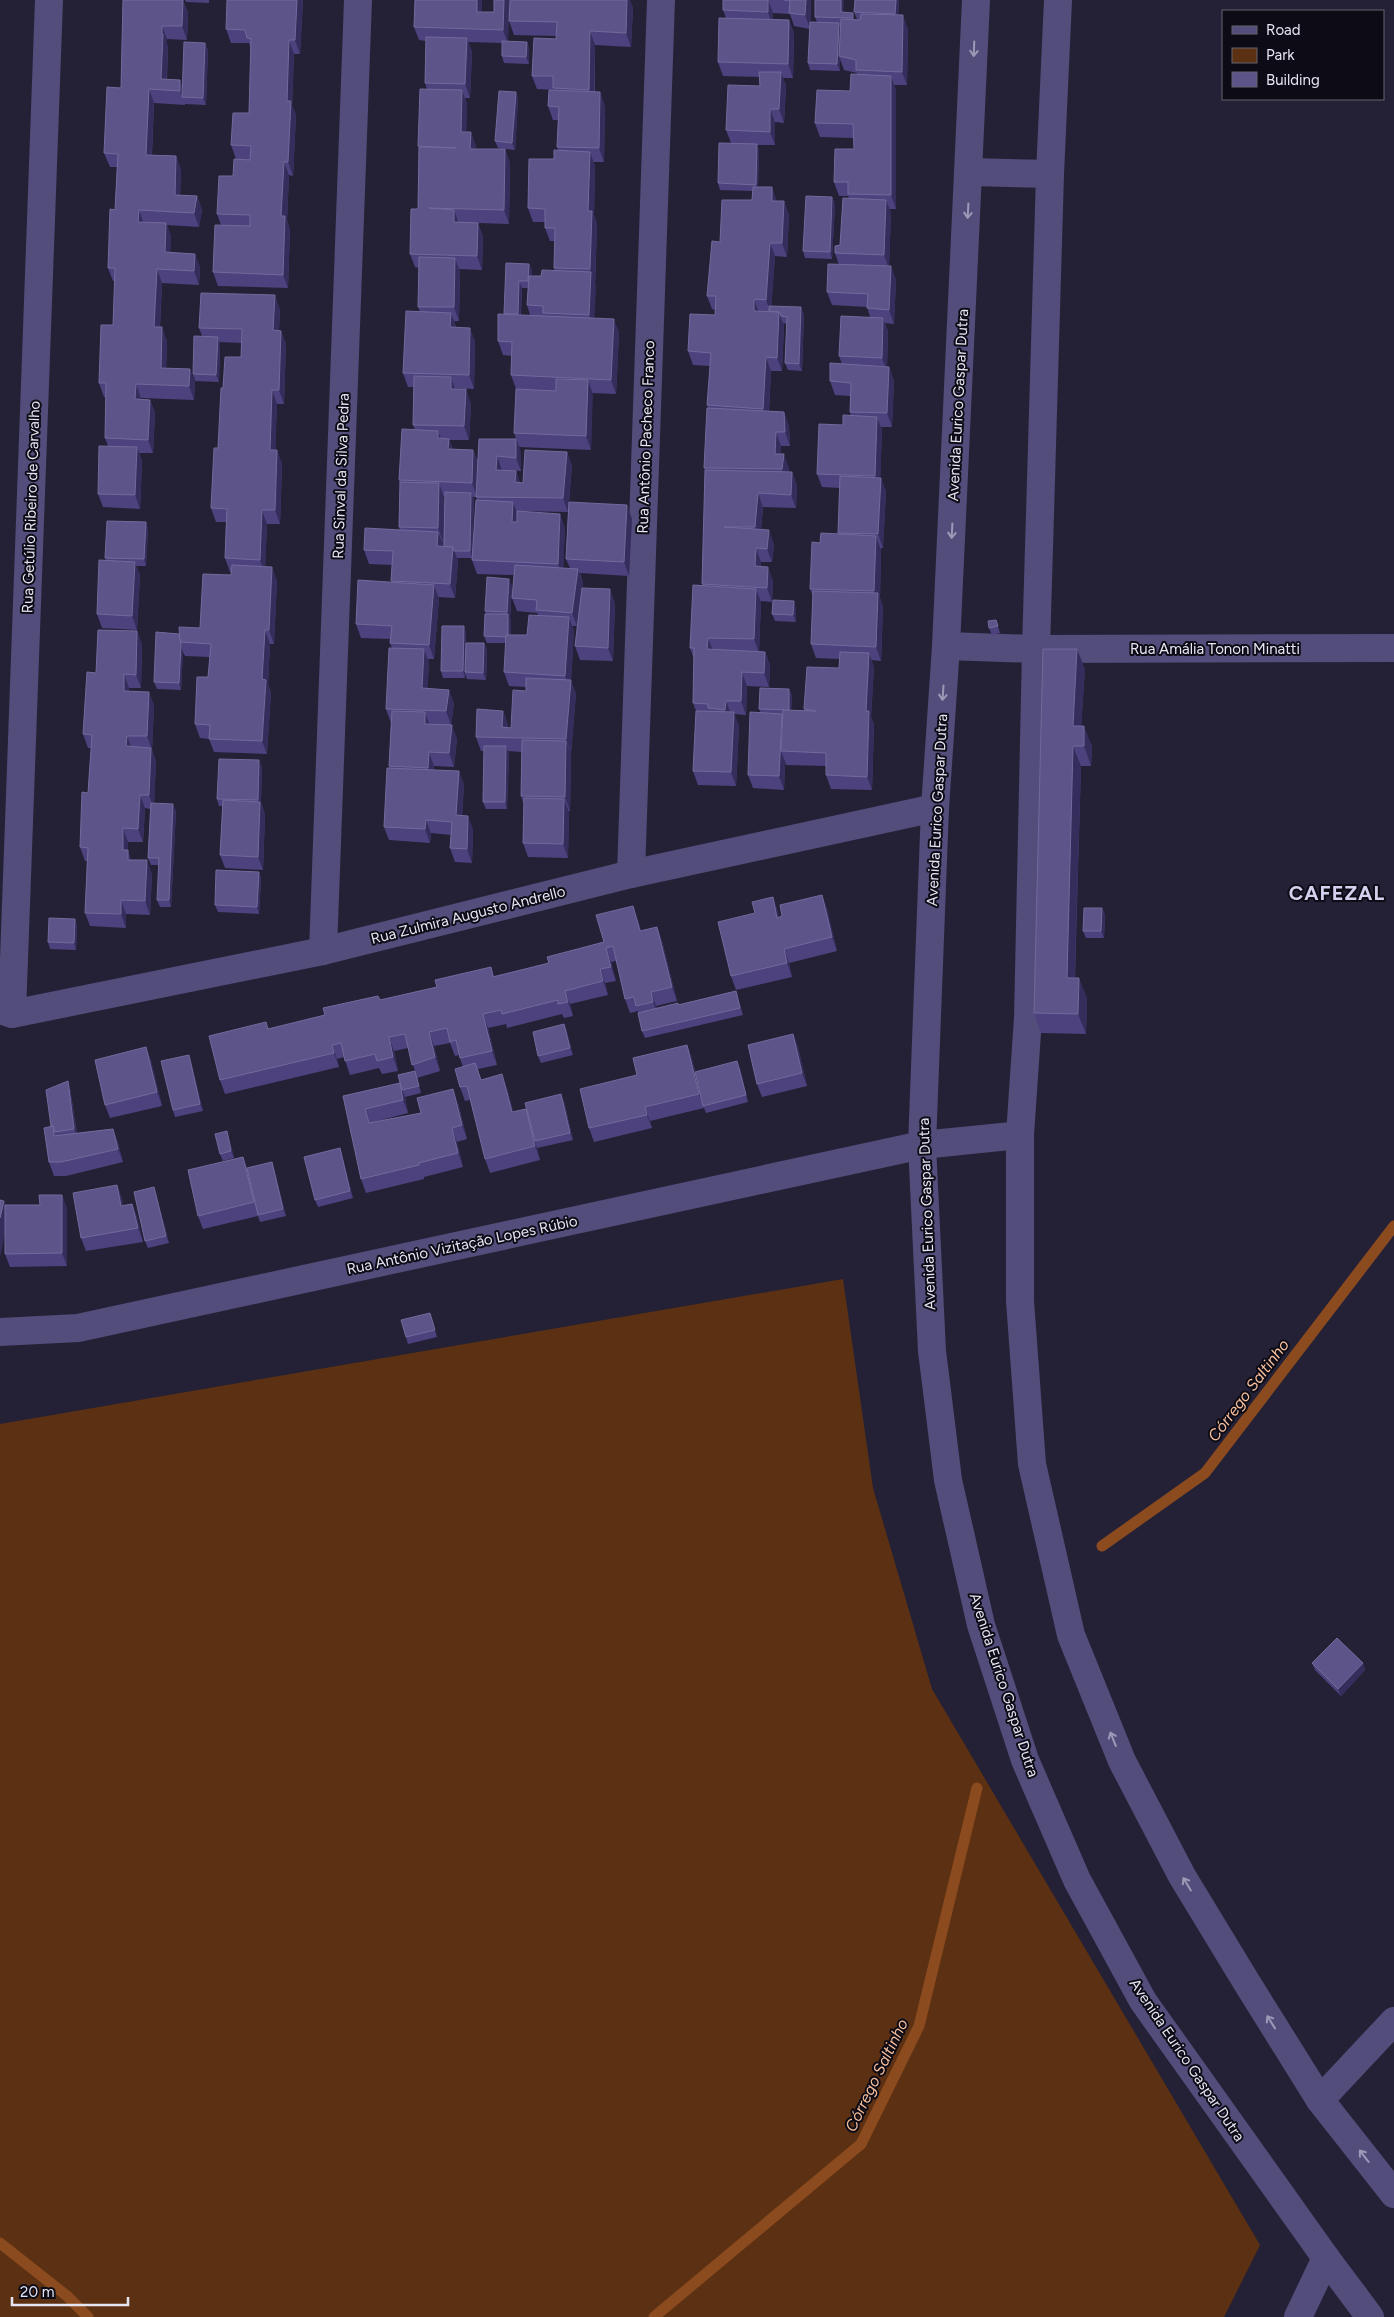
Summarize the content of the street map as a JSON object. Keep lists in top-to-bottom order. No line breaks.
{"streets":{"street":["Avenida Eurico Gaspar Dutra","Rua Antônio Pacheco Franco","Rua Sinval da Silva Pedra","Rua Getúlio Ribeiro de Carvalho","Rua Amália Tonon Minatti","Rua Zulmira Augusto Andrello","Rua Antônio Vizitação Lopes Rúbio"]},"crossings":[["Avenida Eurico Gaspar Dutra","Rua Amália Tonon Minatti"],["Avenida Eurico Gaspar Dutra","Rua Zulmira Augusto Andrello"],["Avenida Eurico Gaspar Dutra","Rua Antônio Vizitação Lopes Rúbio"],["Rua Antônio Pacheco Franco","Rua Zulmira Augusto Andrello"],["Rua Sinval da Silva Pedra","Rua Zulmira Augusto Andrello"],["Rua Getúlio Ribeiro de Carvalho","Rua Zulmira Augusto Andrello"]],"districts":["CAFEZAL"],"water":["Córrego Saltinho"],"legend":["Road","Park","Building"],"scale_bar":"20 m"}
